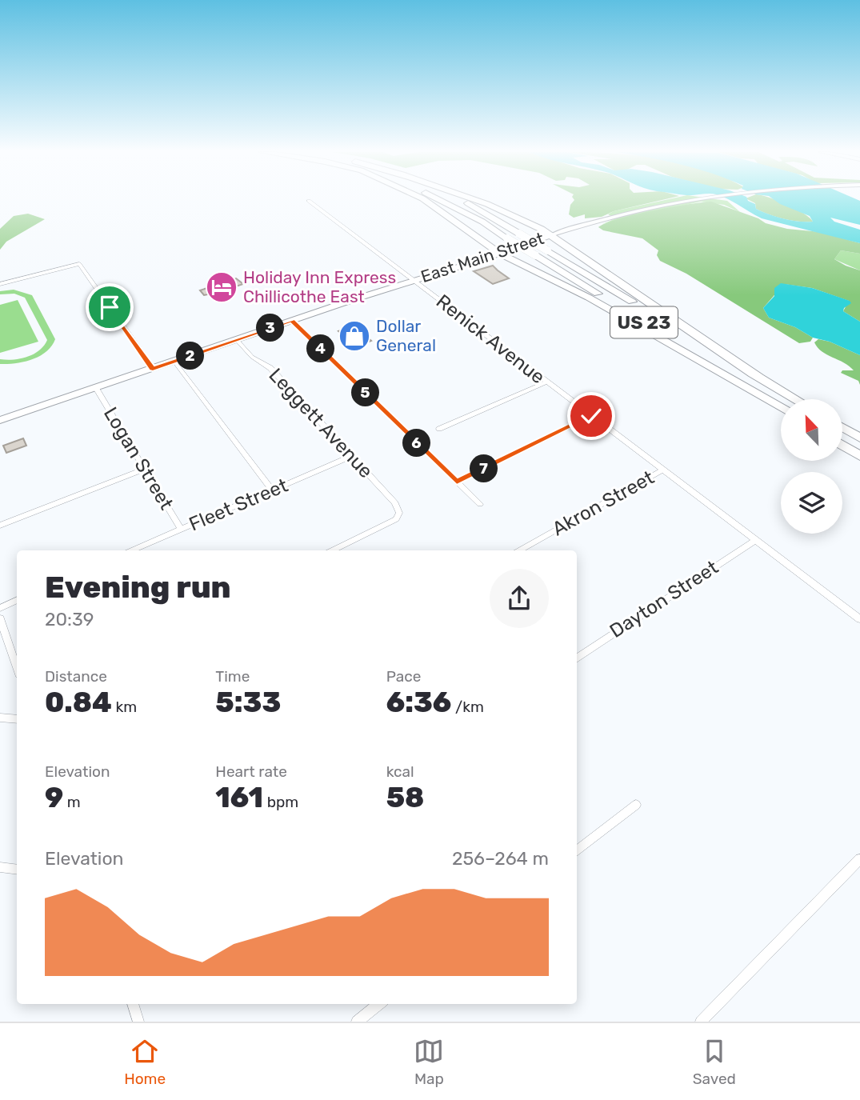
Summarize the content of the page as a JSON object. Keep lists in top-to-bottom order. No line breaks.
{"streets":{"highway":["US 23"],"main road":["East Main Street"],"street":["Renick Avenue","Leggett Avenue","Logan Street","Akron Street","Fleet Street","Dayton Street"]},"crossings":[["East Main Street","Renick Avenue"],["East Main Street","Leggett Avenue"],["East Main Street","Logan Street"],["Renick Avenue","Akron Street"],["Renick Avenue","Dayton Street"],["Leggett Avenue","Fleet Street"],["Logan Street","Fleet Street"]],"places":{"hotel":["Holiday Inn Express Chillicothe East"],"shop":["Dollar General"]},"north":"top left","page":{"pins":["3","4","2","5","6","7"],"heading":["Evening run","20:39"],"stats":[["Distance","0.84 km"],["Time","5:33"],["Pace","6:36 /km"],["Elevation","9 m"],["Heart rate","161 bpm"],["kcal","58"]],"chart":["Elevation","256–264 m"],"tabs":["Home","Map","Saved"]}}
